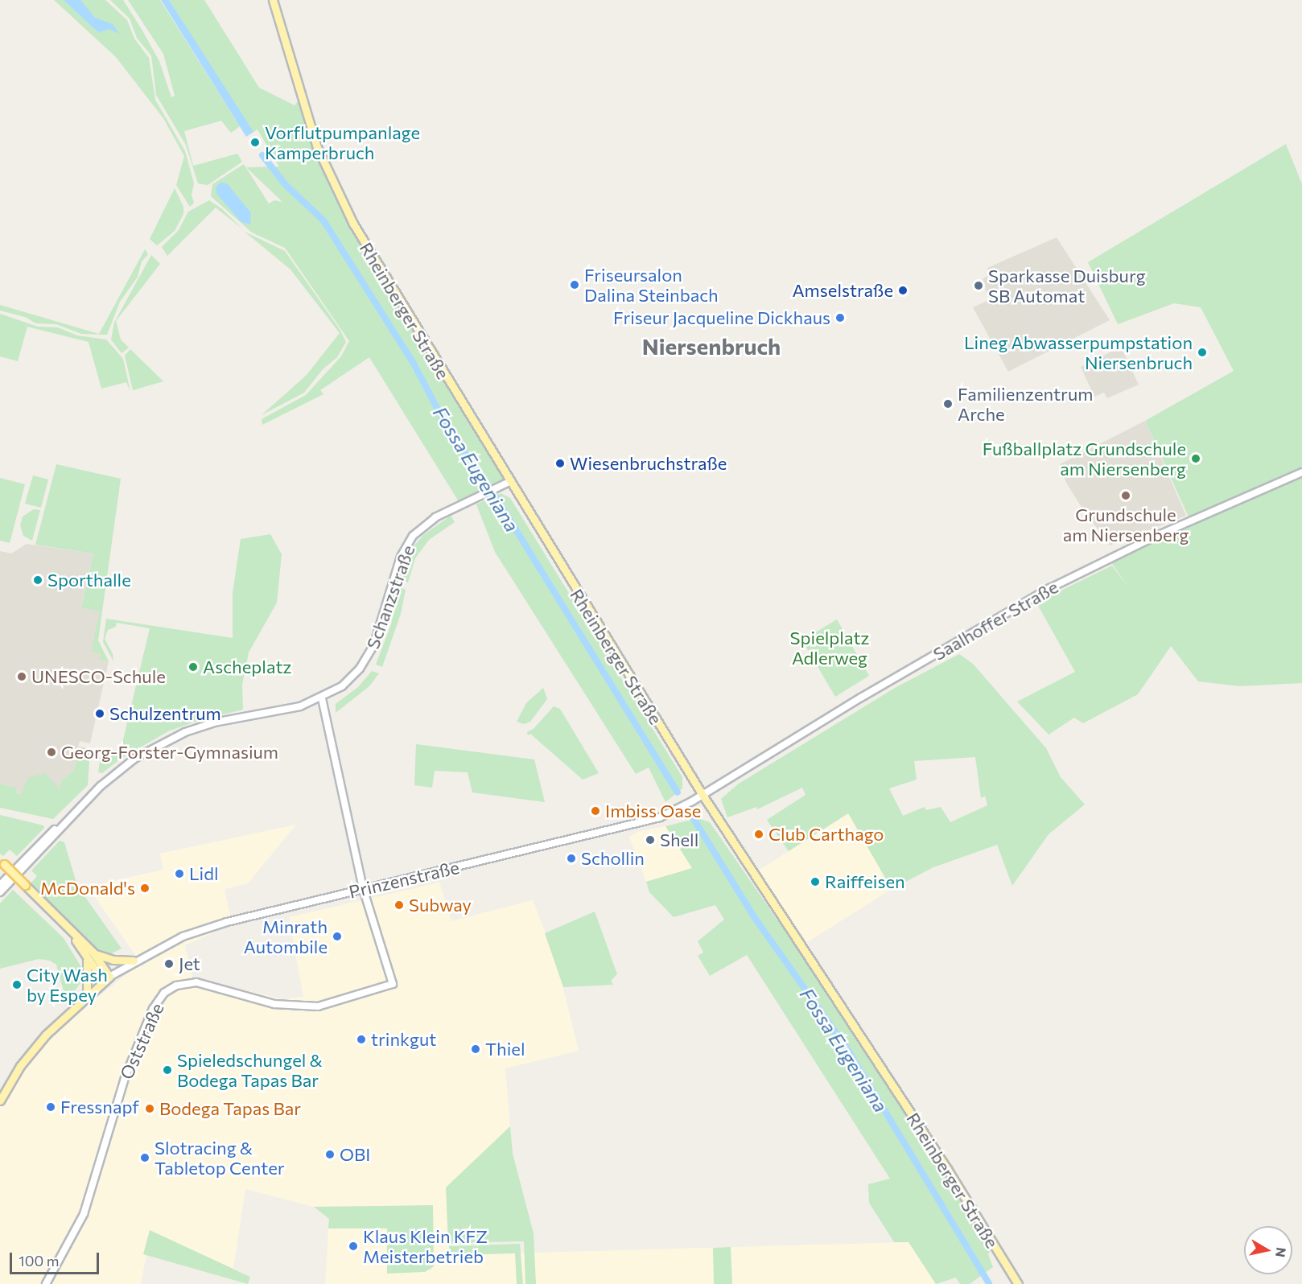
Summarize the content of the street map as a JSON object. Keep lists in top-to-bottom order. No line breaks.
{"streets":{"main road":["Rheinberger Straße"],"street":["Schanzstraße","Saalhoffer Straße","Prinzenstraße","Oststraße"]},"crossings":[["Rheinberger Straße","Schanzstraße"],["Rheinberger Straße","Saalhoffer Straße"],["Rheinberger Straße","Prinzenstraße"],["Saalhoffer Straße","Prinzenstraße"],["Prinzenstraße","Oststraße"]],"districts":["Niersenbruch"],"water":["Fossa Eugeniana"],"parks":["Spielplatz Adlerweg"],"places":["Vorflutpumpanlage Kamperbruch","Friseursalon Dalina Steinbach","Sparkasse Duisburg SB Automat","Amselstraße","Friseur Jacqueline Dickhaus","Lineg Abwasserpumpstation Niersenbruch","Familienzentrum Arche","Fußballplatz Grundschule am Niersenberg","Wiesenbruchstraße","Grundschule am Niersenberg","Sporthalle","Ascheplatz","UNESCO-Schule","Schulzentrum","Georg-Forster-Gymnasium","Imbiss Oase","Club Carthago","Shell","Schollin","Lidl","Raiffeisen","McDonald's","Subway","Minrath Autombile","Jet","City Wash by Espey","trinkgut","Thiel","Spieledschungel & Bodega Tapas Bar","Fressnapf","Bodega Tapas Bar","OBI","Slotracing & Tabletop Center","Klaus Klein KFZ Meisterbetrieb"],"scale_bar":"100 m","north":"right"}
